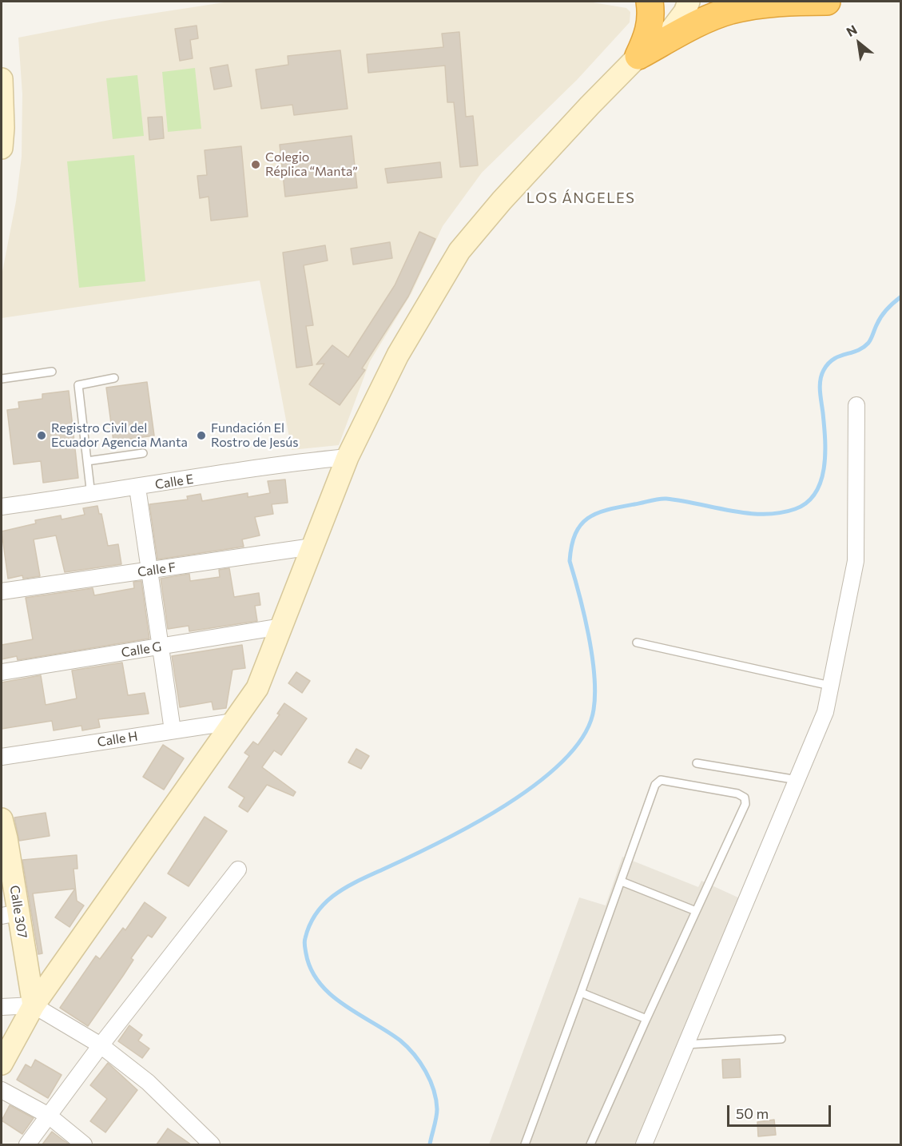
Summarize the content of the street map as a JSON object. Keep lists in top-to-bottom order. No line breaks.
{"streets":{"street":["Calle E","Calle F","Calle G","Calle H","Calle 307"]},"districts":["LOS ÁNGELES"],"places":["Colegio Réplica “Manta”","Registro Civil del Ecuador Agencia Manta","Fundación El Rostro de Jesús"],"scale_bar":"50 m","north":"top left"}
